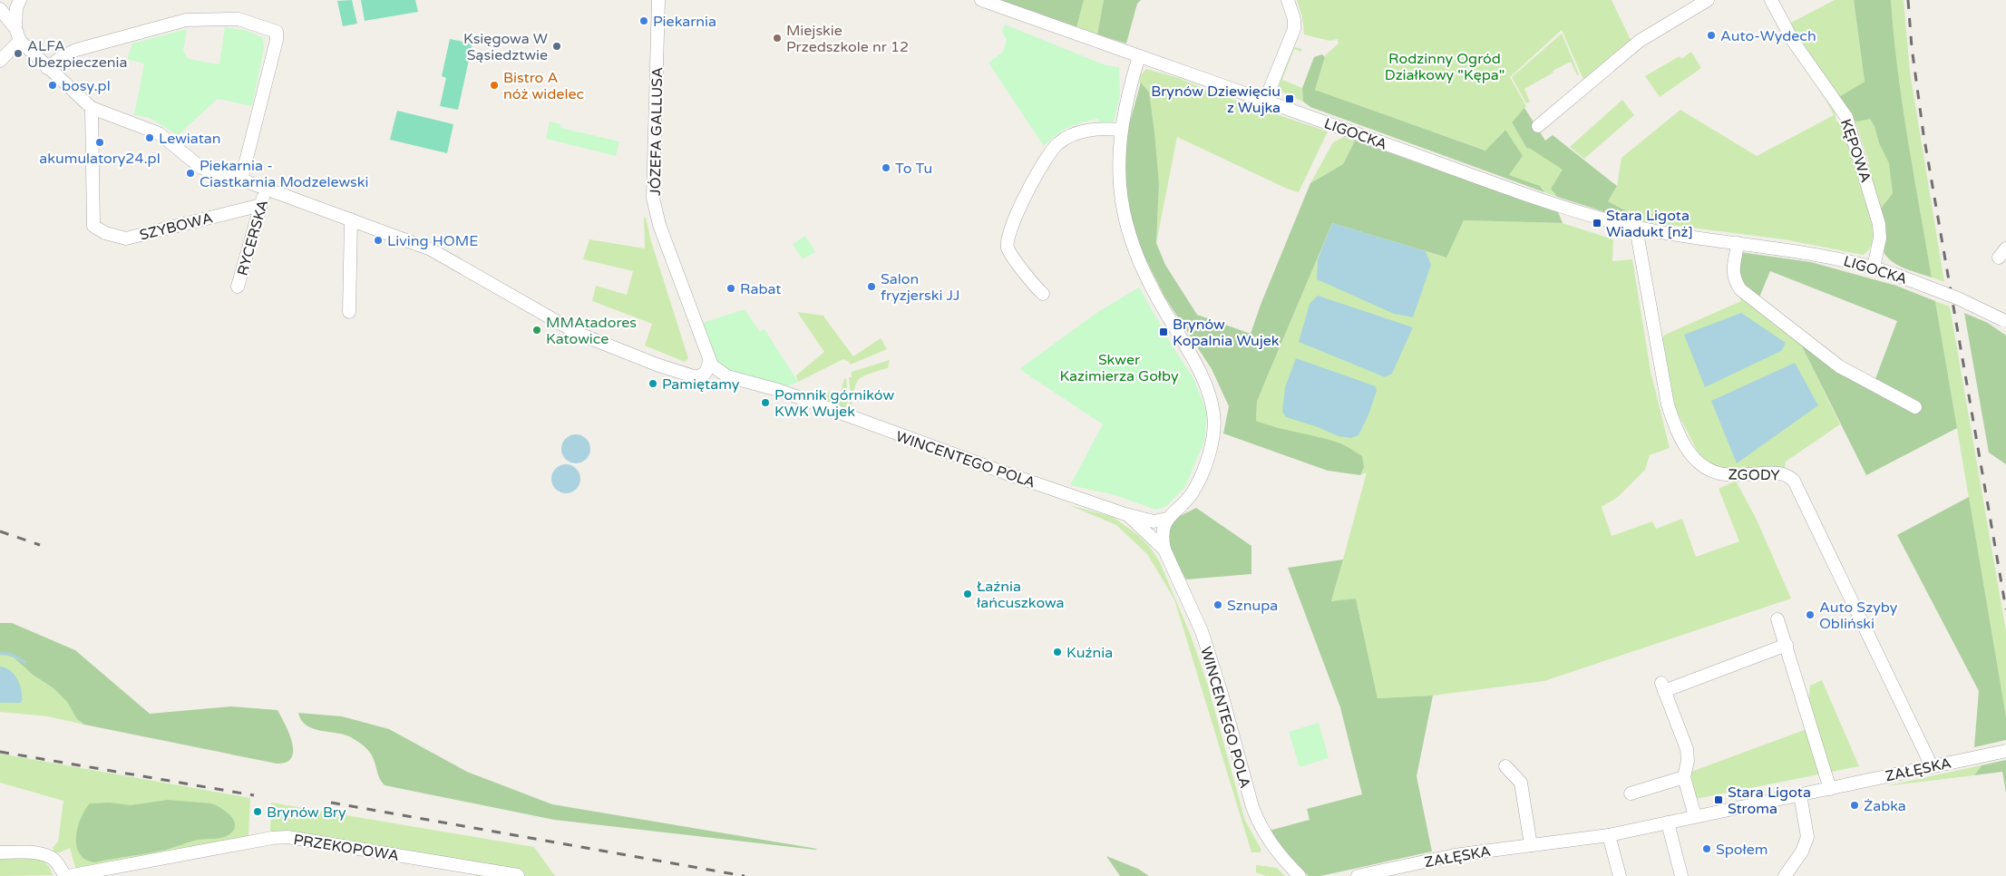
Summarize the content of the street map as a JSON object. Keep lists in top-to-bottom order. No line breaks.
{"streets":{"street":["JÓZEFA GALLUSA","LIGOCKA","KĘPOWA","SZYBOWA","RYCERSKA","WINCENTEGO POLA","ZGODY","ZAŁĘSKA","PRZEKOPOWA"]},"crossings":[["JÓZEFA GALLUSA","WINCENTEGO POLA"],["LIGOCKA","KĘPOWA"],["LIGOCKA","ZGODY"],["SZYBOWA","RYCERSKA"],["ZGODY","ZAŁĘSKA"]],"parks":["Rodzinny Ogród Działkowy \"Kępa\"","Skwer Kazimierza Gołby"],"places":{"other":["Piekarnia","Auto-Wydech","Miejskie Przedszkole nr 12","Księgowa W Sąsiedztwie","ALFA Ubezpieczenia","bosy.pl","Bistro A nóż widelec","Lewiatan","akumulatory24.pl","To Tu","Piekarnia - Ciastkarnia Modzelewski","Living HOME","Salon fryzjerski JJ","Rabat","MMAtadores Katowice","Pamiętamy","Pomnik górników KWK Wujek","Łaźnia łańcuszkowa","Sznupa","Auto Szyby Obliński","Kuźnia","Żabka","Brynów Bry","Społem"],"transit":["Brynów Dziewięciu z Wujka","Stara Ligota Wiadukt [nż]","Brynów Kopalnia Wujek","Stara Ligota Stroma"]}}
